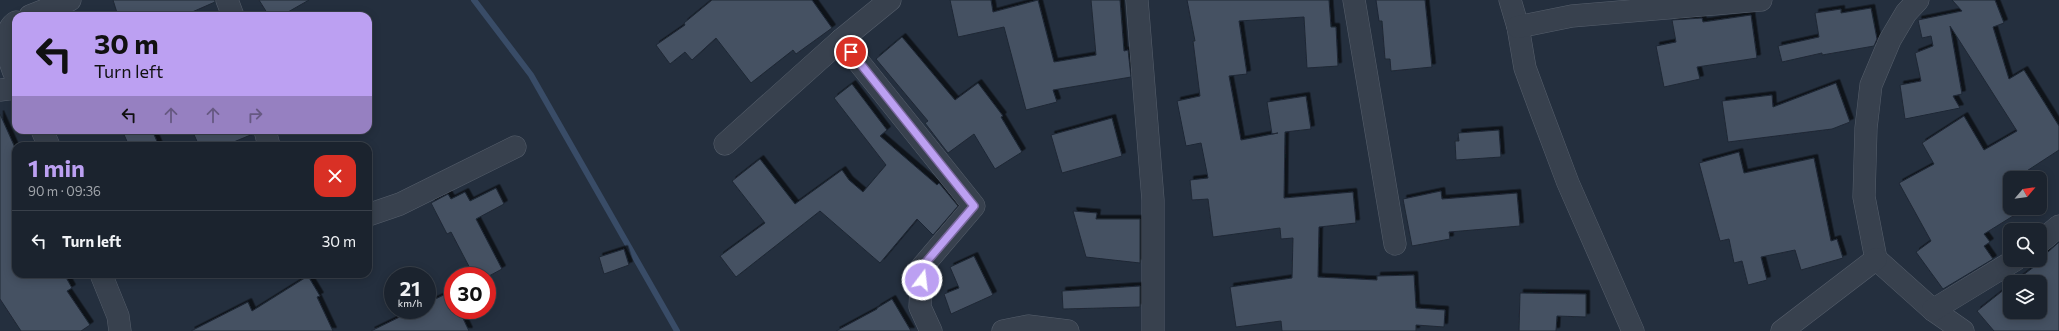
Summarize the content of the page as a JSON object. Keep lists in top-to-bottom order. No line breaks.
{"north":"top right","page":{"turn":["30 m","Turn left"],"heading":["1 min","90 m · 09:36"],"list":[{"name":"Turn left","value":"30 m"}],"speed":"21 km/h","limit":"30"}}
